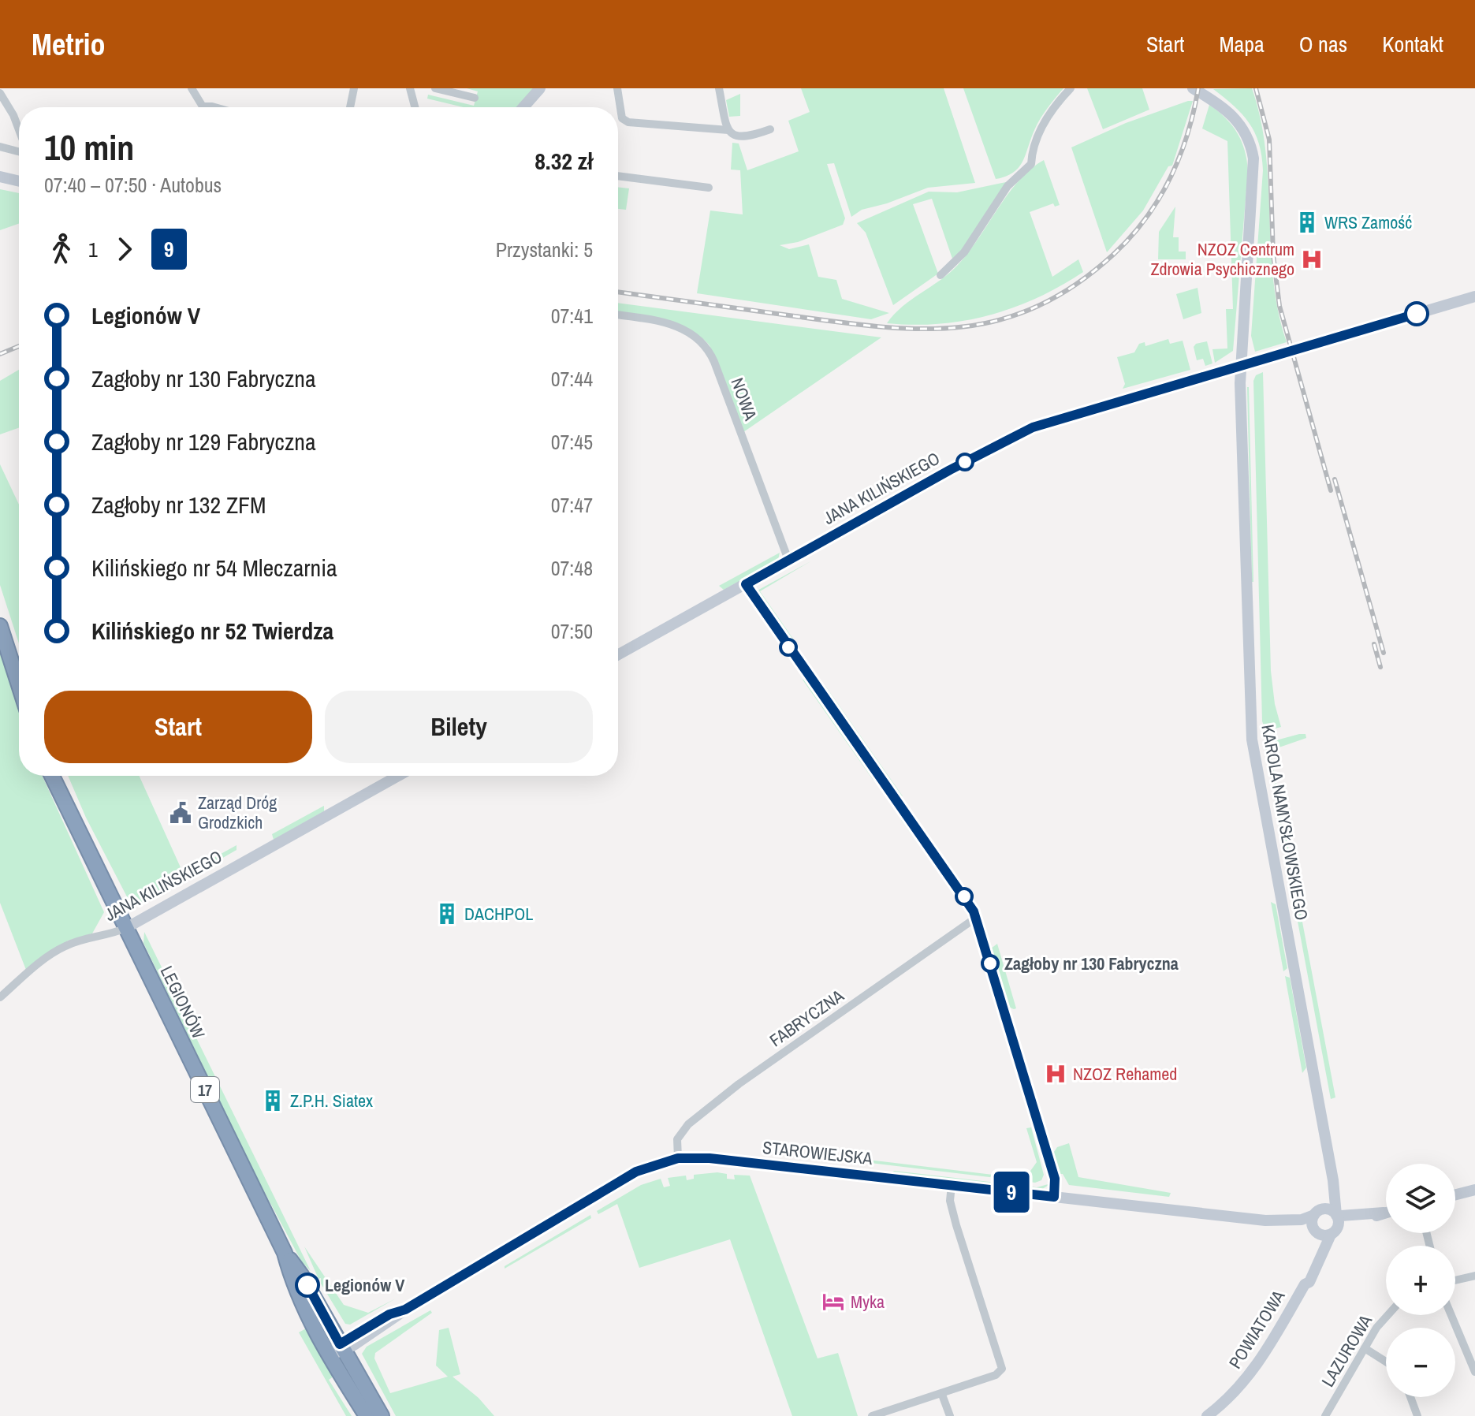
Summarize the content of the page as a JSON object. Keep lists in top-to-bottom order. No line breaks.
{"streets":{"highway":["LEGIONÓW","17"],"street":["NOWA","JANA KILIŃSKIEGO","KAROLA NAMYSŁOWSKIEGO","FABRYCZNA","STAROWIEJSKA","POWIATOWA","LAZUROWA"]},"crossings":[["NOWA","JANA KILIŃSKIEGO"],["JANA KILIŃSKIEGO","KAROLA NAMYSŁOWSKIEGO"],["JANA KILIŃSKIEGO","LEGIONÓW"],["KAROLA NAMYSŁOWSKIEGO","STAROWIEJSKA"],["KAROLA NAMYSŁOWSKIEGO","POWIATOWA"],["LEGIONÓW","STAROWIEJSKA"],["FABRYCZNA","STAROWIEJSKA"],["STAROWIEJSKA","POWIATOWA"]],"places":{"building":["WRS Zamość","DACHPOL","Z.P.H. Siatex"],"hospital":["NZOZ Centrum Zdrowia Psychicznego","NZOZ Rehamed"],"public building":["Zarząd Dróg Grodzkich"],"other":["Zagłoby nr 130 Fabryczna","Legionów V"],"hotel":["Myka"]},"lines":["bus line 9"],"page":{"header":"Metrio","nav":["Start","Mapa","O nas","Kontakt"],"on_map":"9","heading":["10 min","07:40 – 07:50 · Autobus","8.32 zł"],"legs":["1","9","Przystanki: 5"],"list":[{"name":"Legionów V","value":"07:41"},{"name":"Zagłoby nr 130 Fabryczna","value":"07:44"},{"name":"Zagłoby nr 129 Fabryczna","value":"07:45"},{"name":"Zagłoby nr 132 ZFM","value":"07:47"},{"name":"Kilińskiego nr 54 Mleczarnia","value":"07:48"},{"name":"Kilińskiego nr 52 Twierdza","value":"07:50"}],"buttons":["Start","Bilety"],"map_buttons":["+","−"]}}
